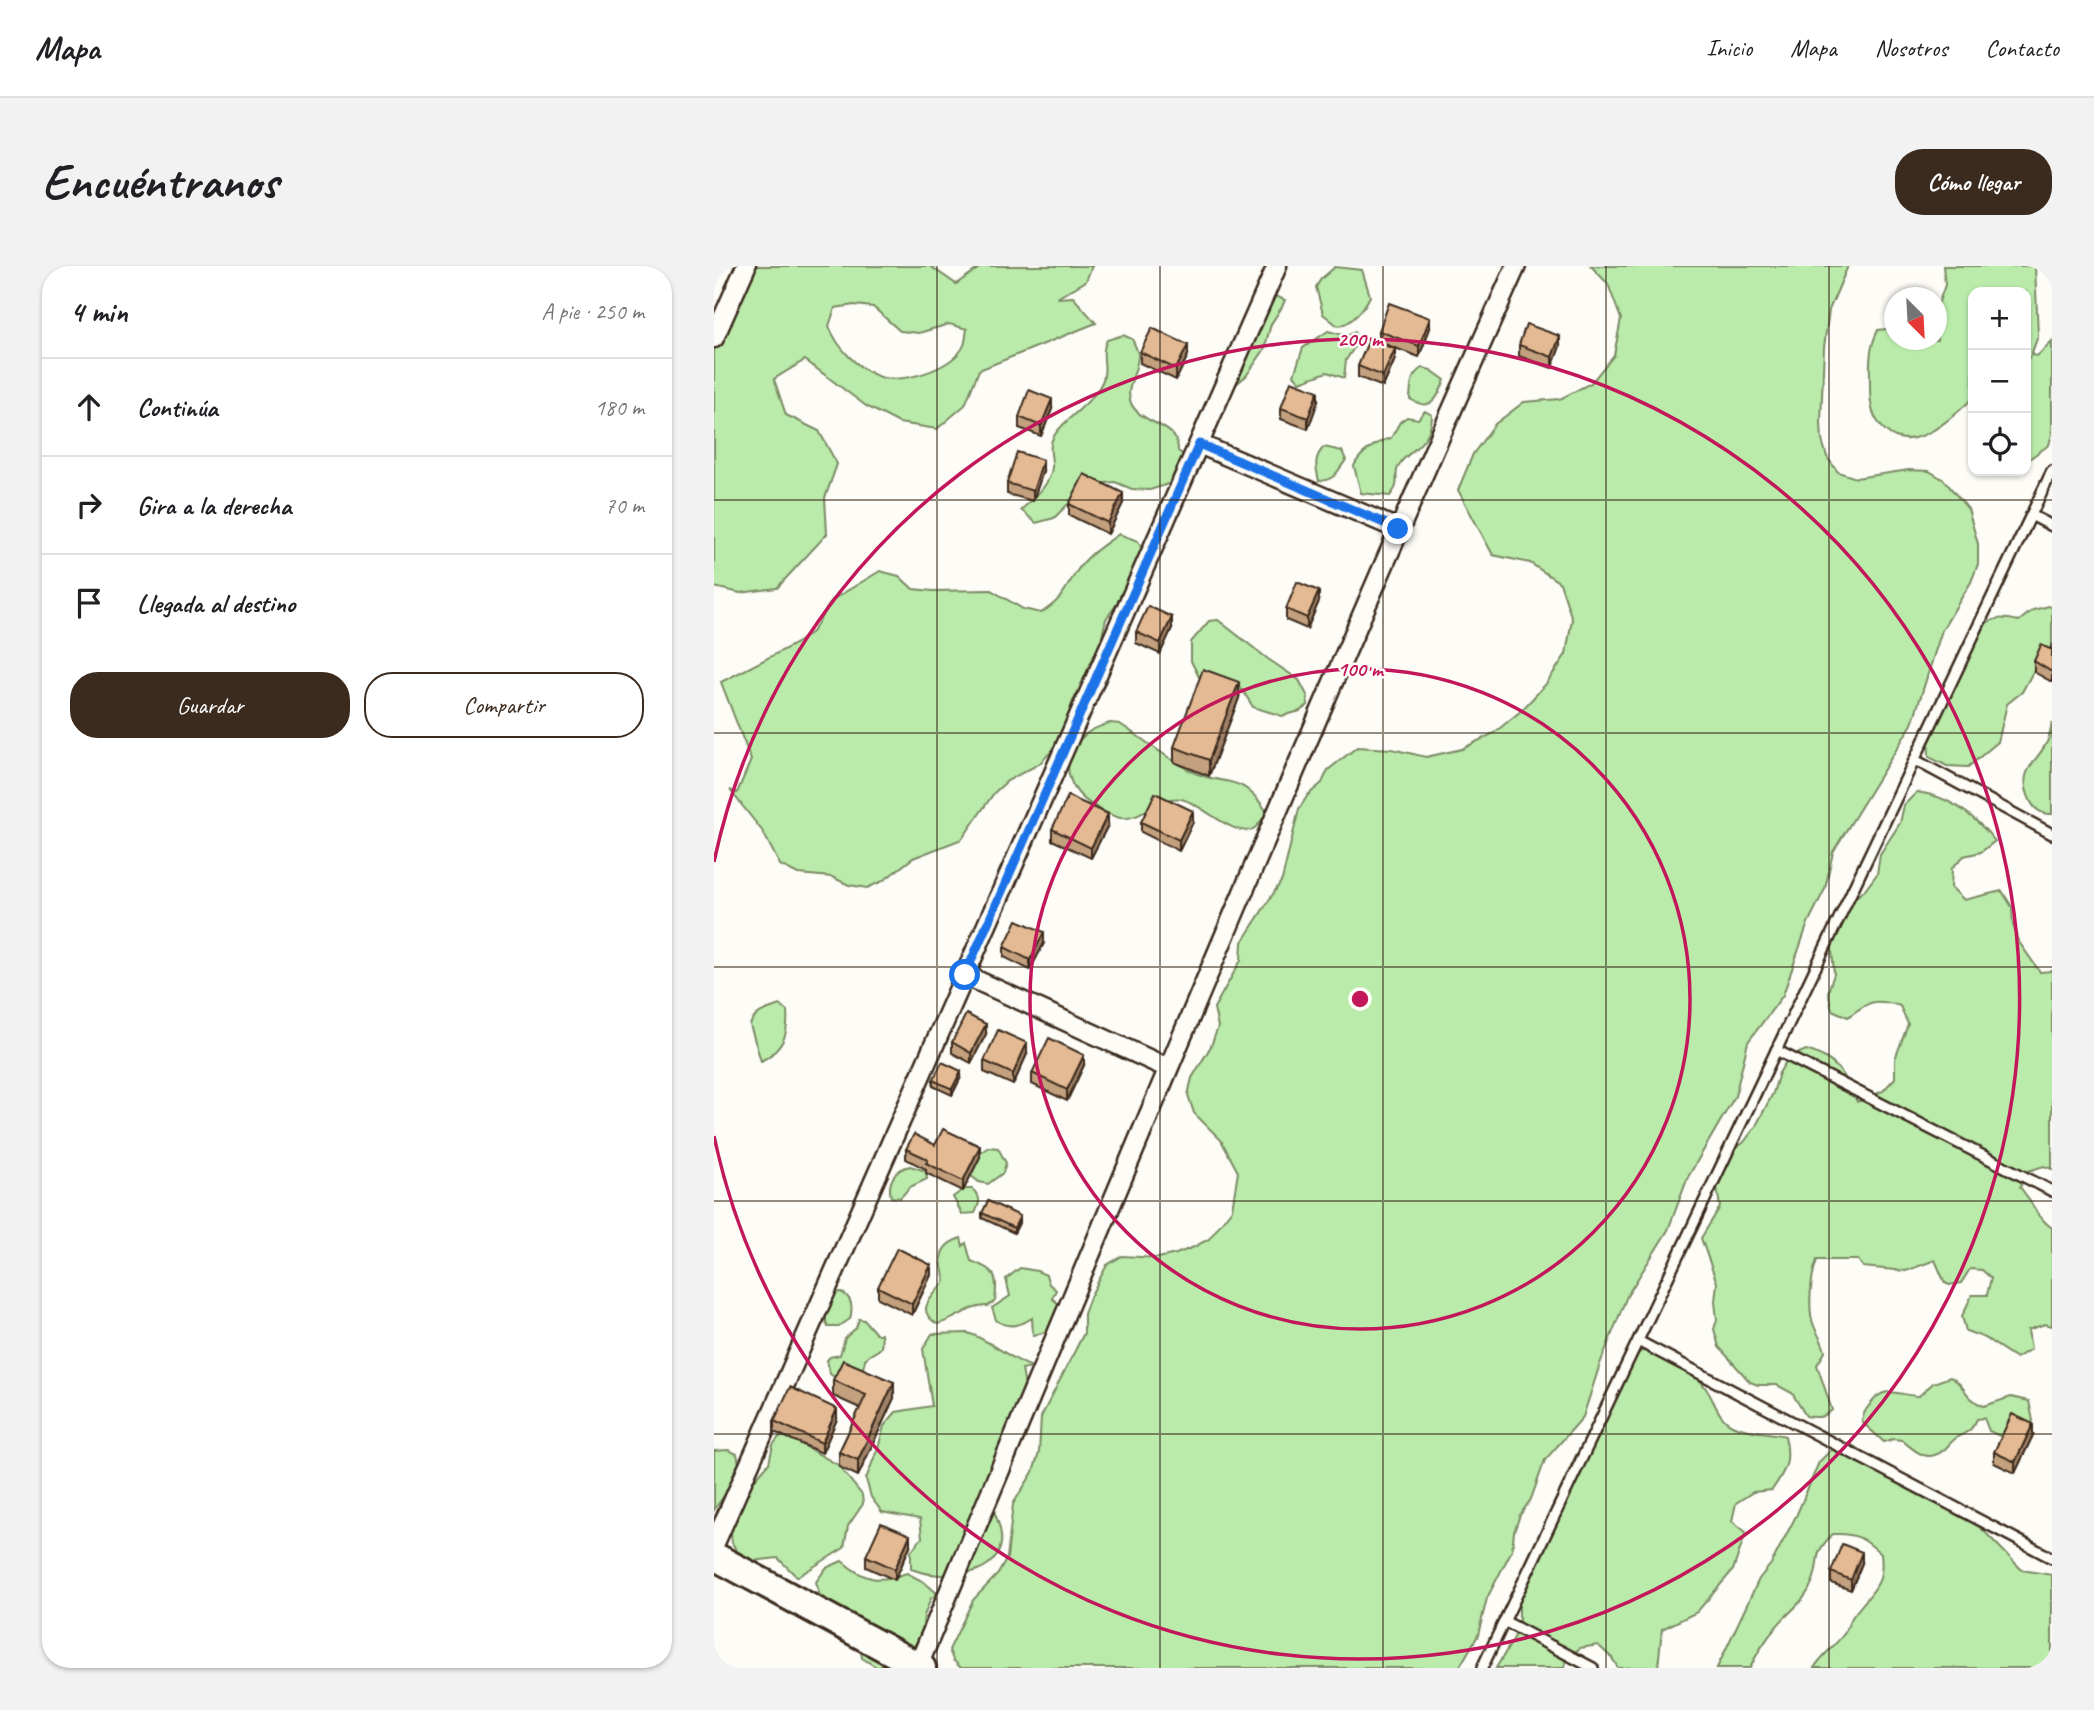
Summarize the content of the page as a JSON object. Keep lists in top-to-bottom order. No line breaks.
{"north":"bottom right","page":{"header":"Mapa","nav":["Inicio","Mapa","Nosotros","Contacto"],"buttons":["Cómo llegar",["Guardar","Compartir"]],"title":"Encuéntranos","heading":["4 min","A pie · 250 m"],"map_buttons":["+","−"],"list":[["Continúa","180 m"],["Gira a la derecha","70 m"],"Llegada al destino"]},"rings":["200 m","100 m"]}
